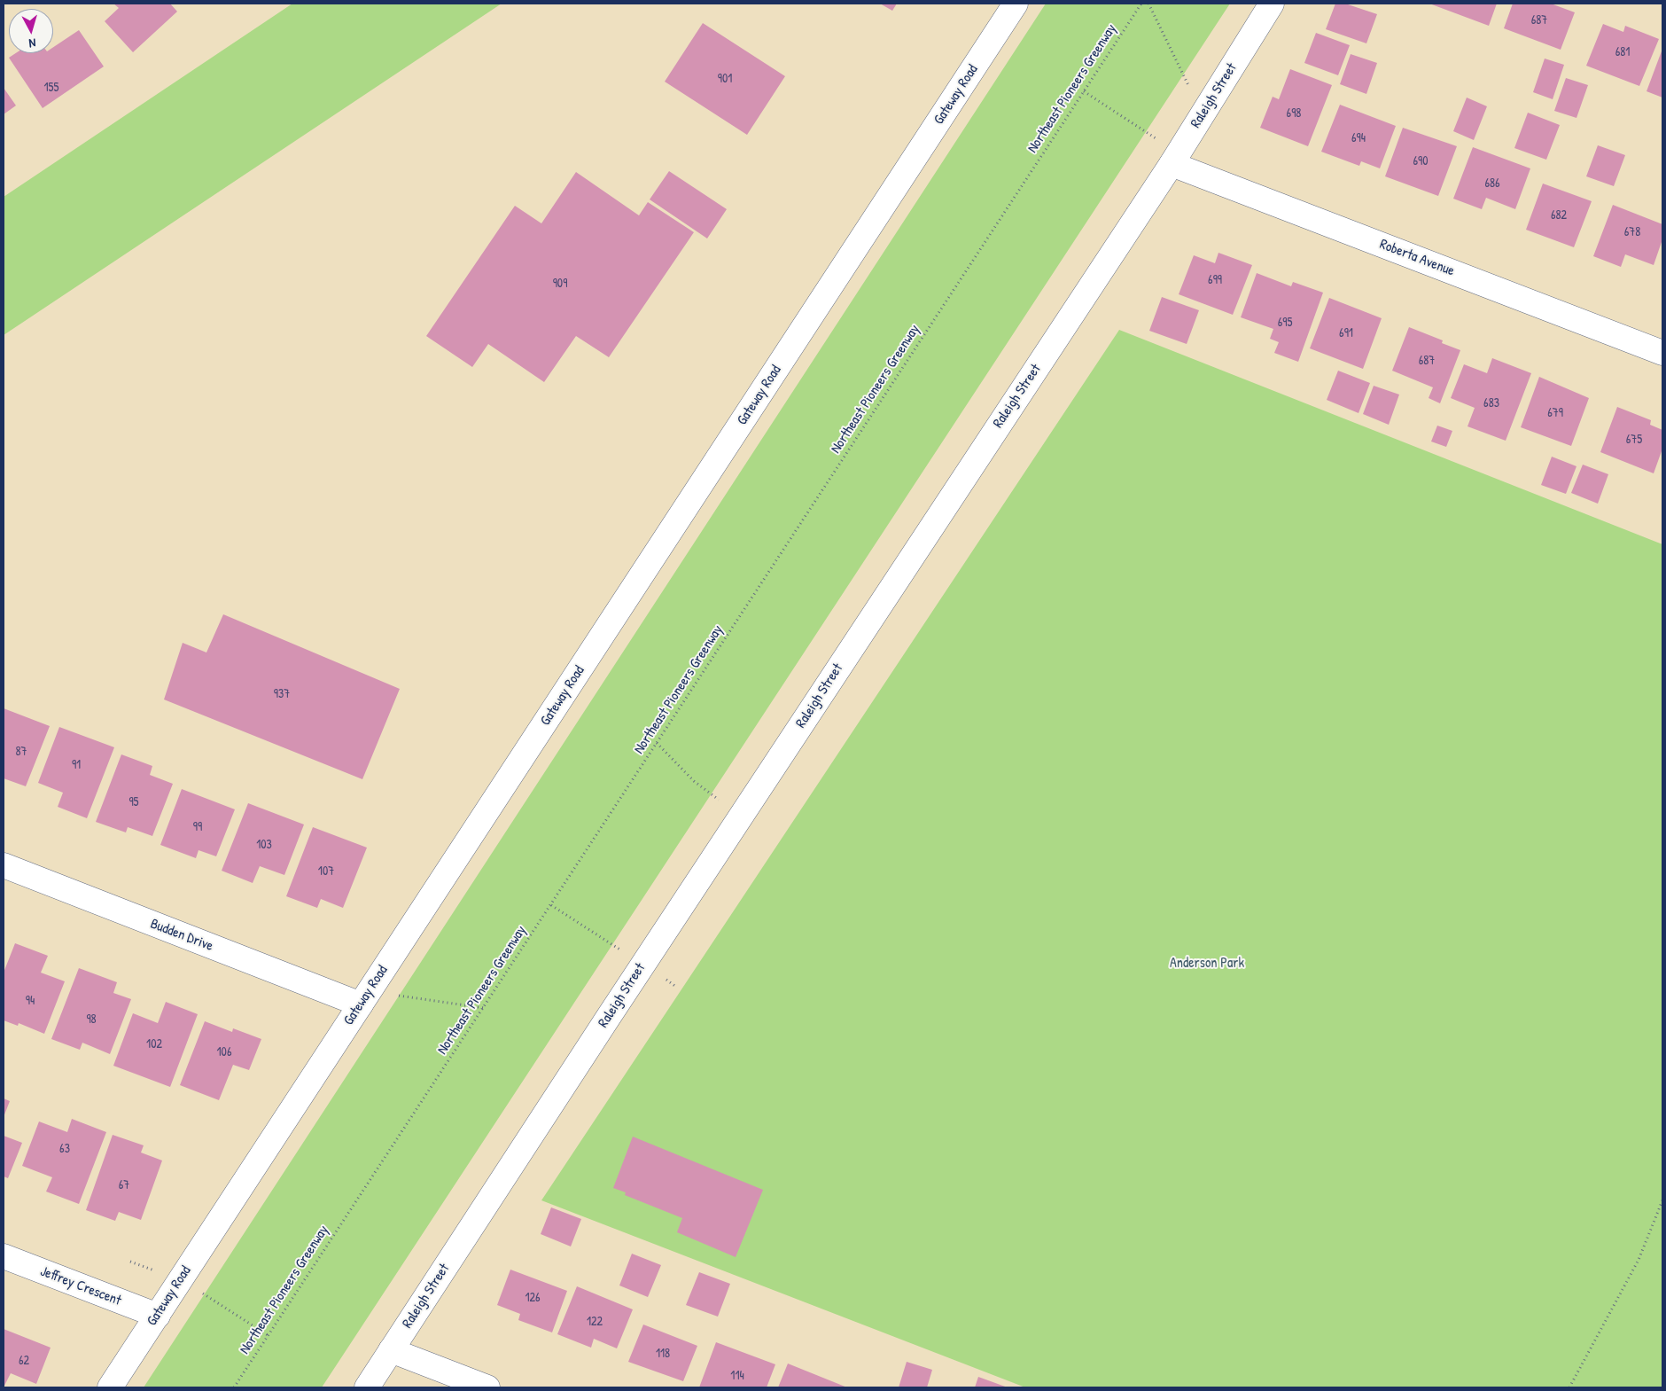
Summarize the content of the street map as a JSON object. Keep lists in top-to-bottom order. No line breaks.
{"streets":{"street":["Gateway Road","Raleigh Street","Roberta Avenue","Budden Drive","Jeffrey Crescent"],"path":["Northeast Pioneers Greenway"]},"crossings":[["Gateway Road","Budden Drive"],["Gateway Road","Jeffrey Crescent"],["Raleigh Street","Roberta Avenue"]],"parks":["Anderson Park"],"house_numbers":["687","681","901","155","698","694","690","686","682","678","699","909","695","691","687","683","679","675","937","87","91","95","99","103","107","94","98","102","106","63","67","126","122","118","62","114"],"north":"bottom"}
